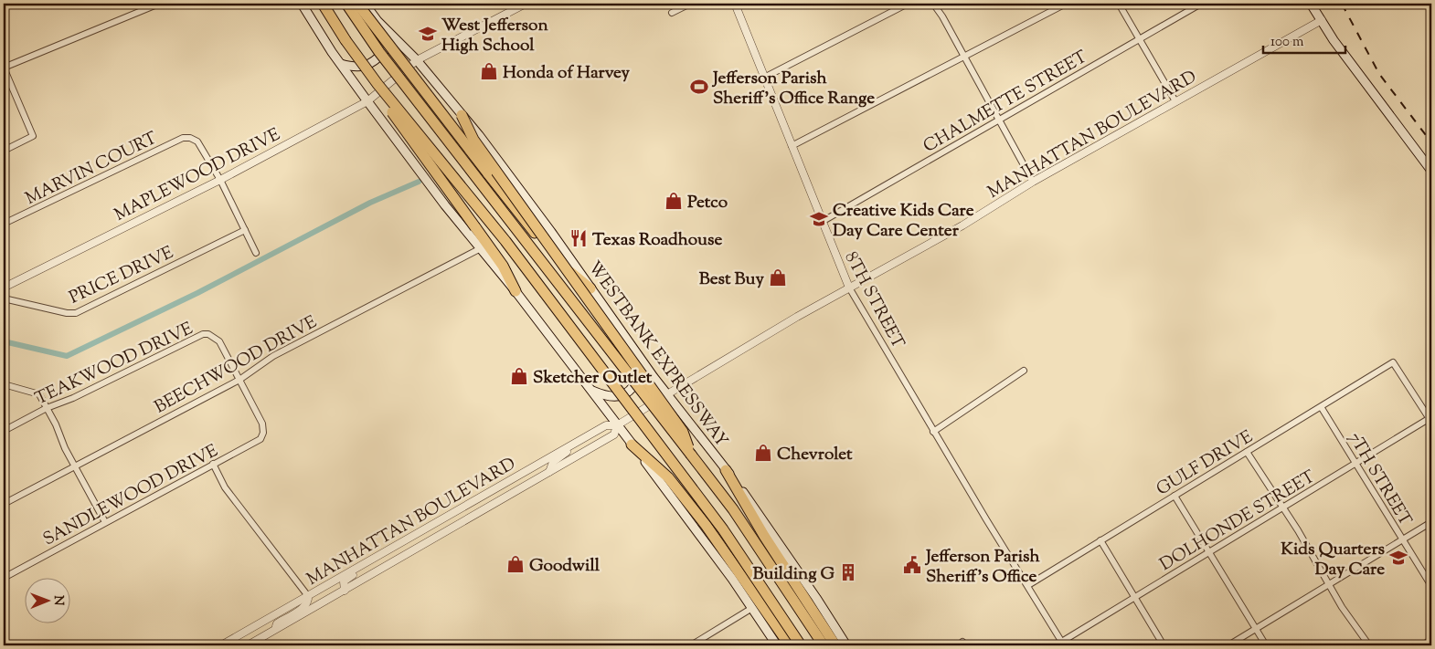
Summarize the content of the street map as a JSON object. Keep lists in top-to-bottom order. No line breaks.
{"streets":{"highway":["WESTBANK EXPRESSWAY"],"street":["CHALMETTE STREET","MANHATTAN BOULEVARD","MARVIN COURT","MAPLEWOOD DRIVE","PRICE DRIVE","8TH STREET","TEAKWOOD DRIVE","BEECHWOOD DRIVE","GULF DRIVE","7TH STREET","SANDLEWOOD DRIVE","DOLHONDE STREET"]},"crossings":[["CHALMETTE STREET","8TH STREET"],["MANHATTAN BOULEVARD","8TH STREET"],["MANHATTAN BOULEVARD","WESTBANK EXPRESSWAY"],["MARVIN COURT","MAPLEWOOD DRIVE"],["MAPLEWOOD DRIVE","WESTBANK EXPRESSWAY"],["8TH STREET","GULF DRIVE"],["8TH STREET","DOLHONDE STREET"],["TEAKWOOD DRIVE","BEECHWOOD DRIVE"],["TEAKWOOD DRIVE","SANDLEWOOD DRIVE"],["BEECHWOOD DRIVE","SANDLEWOOD DRIVE"],["GULF DRIVE","7TH STREET"],["GULF DRIVE","DOLHONDE STREET"],["7TH STREET","DOLHONDE STREET"]],"places":{"school or university":["West Jefferson High School","Creative Kids Care Day Care Center","Kids Quarters Day Care"],"shop":["Honda of Harvey","Petco","Best Buy","Sketcher Outlet","Chevrolet","Goodwill"],"sports":["Jefferson Parish Sheriff's Office Range"],"restaurant":["Texas Roadhouse"],"public building":["Jefferson Parish Sheriff's Office"],"building":["Building G"]},"scale_bar":"100 m","north":"right"}
